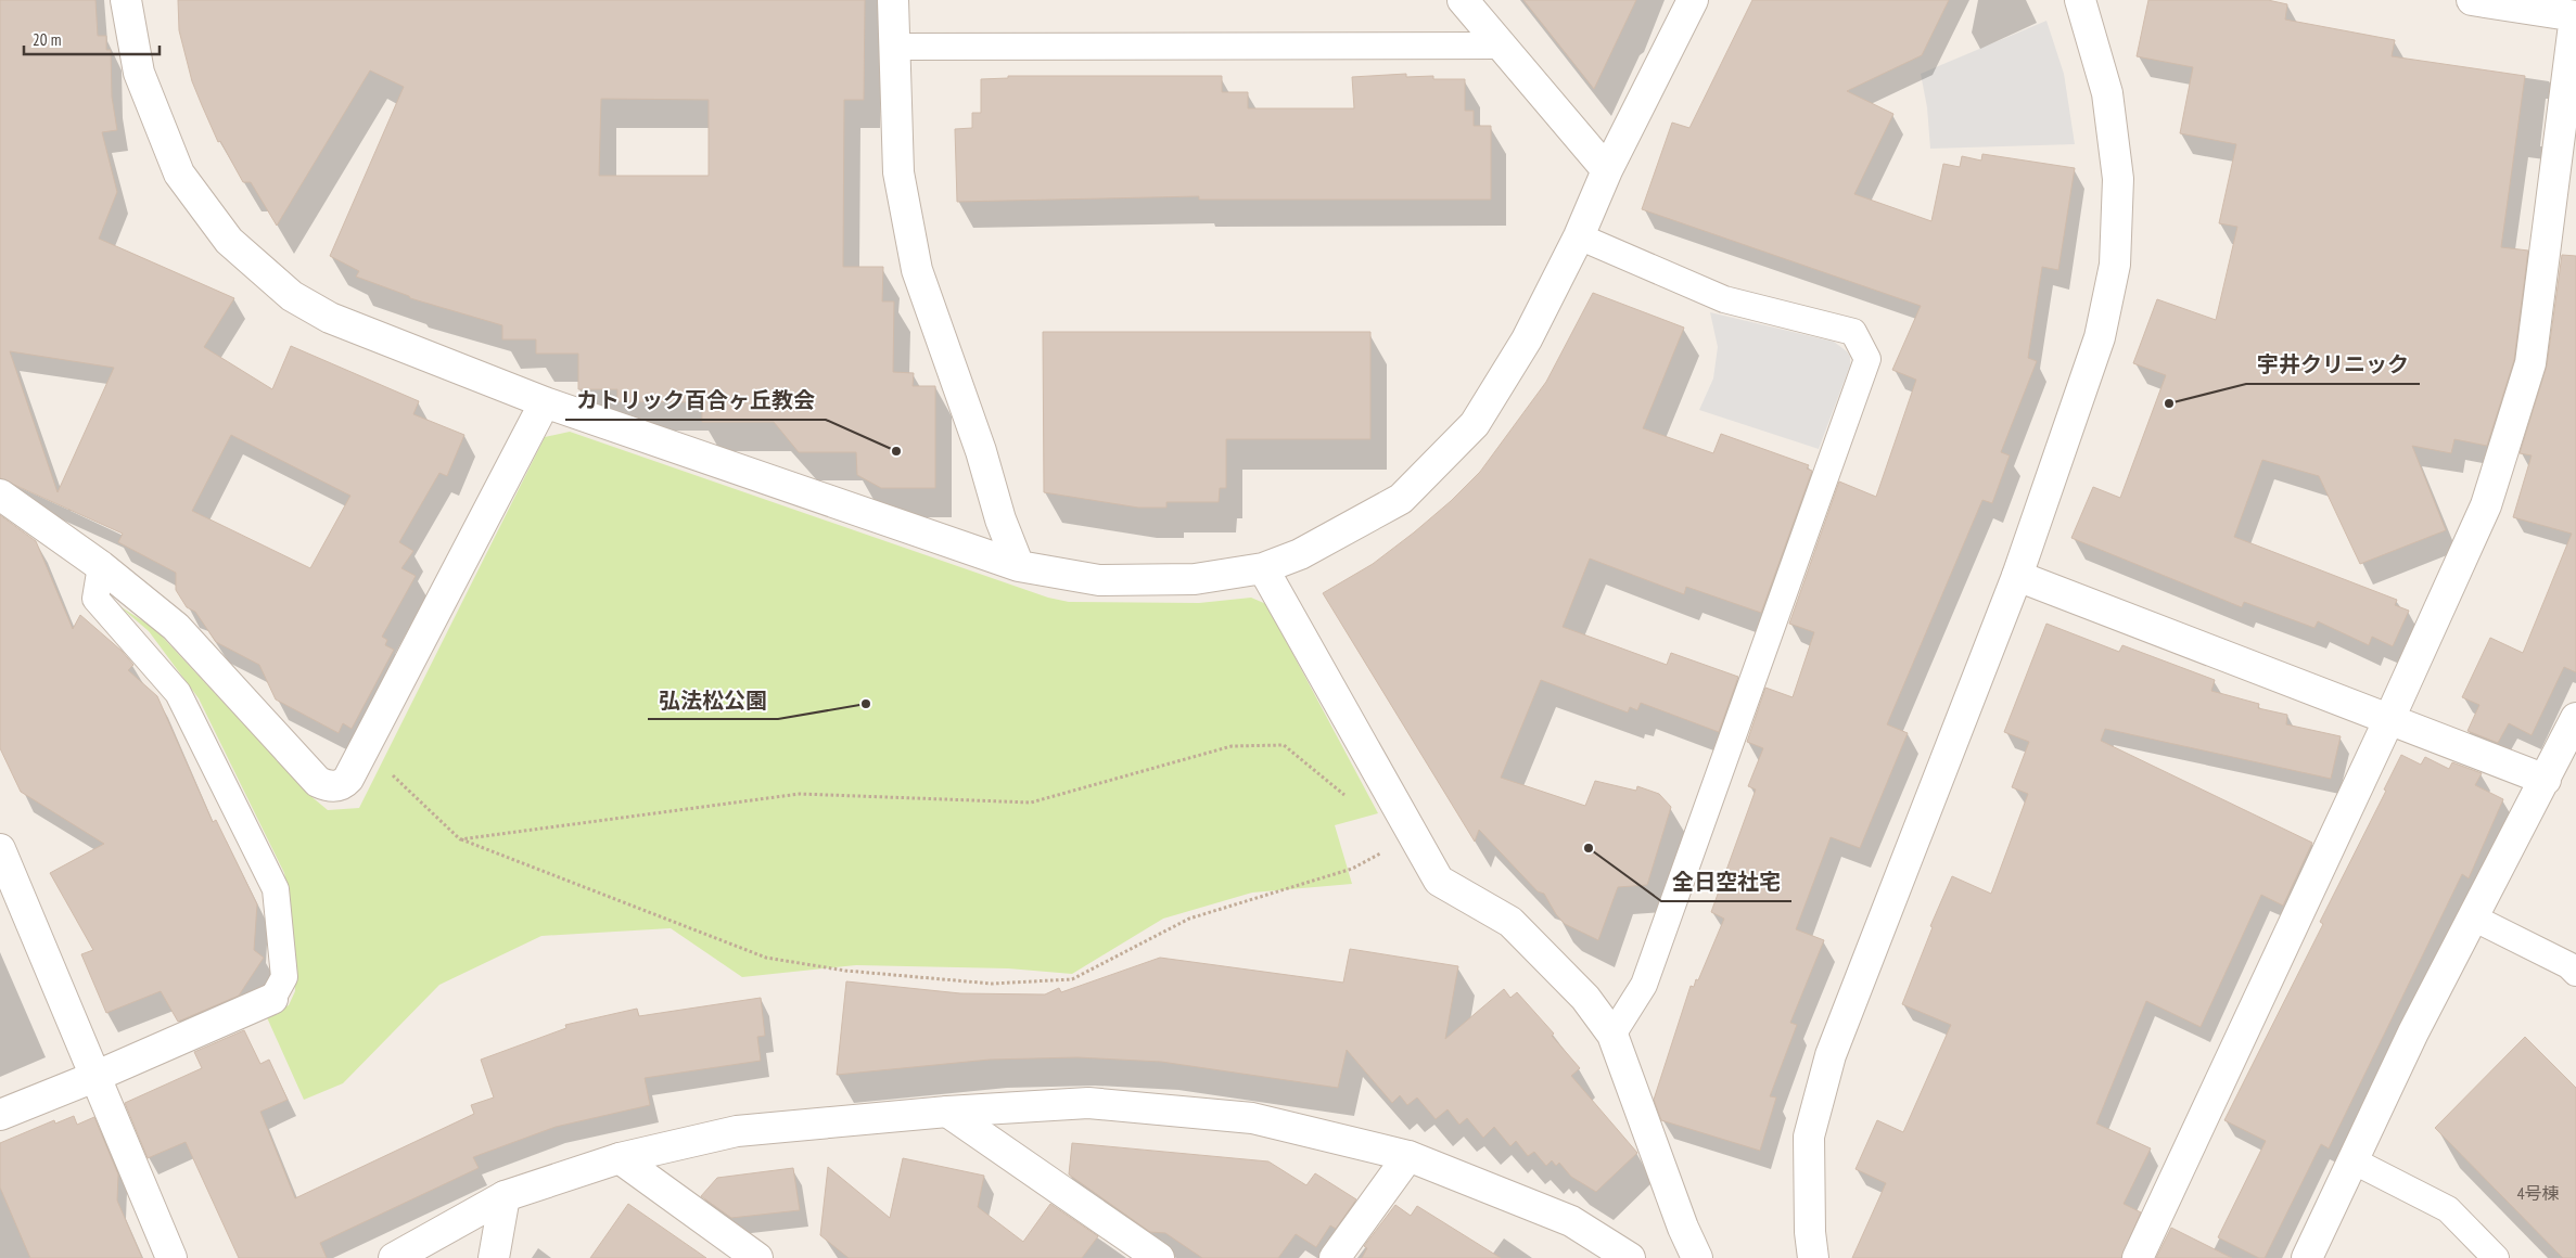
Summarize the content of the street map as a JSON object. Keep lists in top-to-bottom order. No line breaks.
{"places":["宇井クリニック","カトリック百合ヶ丘教会","弘法松公園","全日空社宅"],"house_numbers":["4号棟"],"scale_bar":"20 m"}
